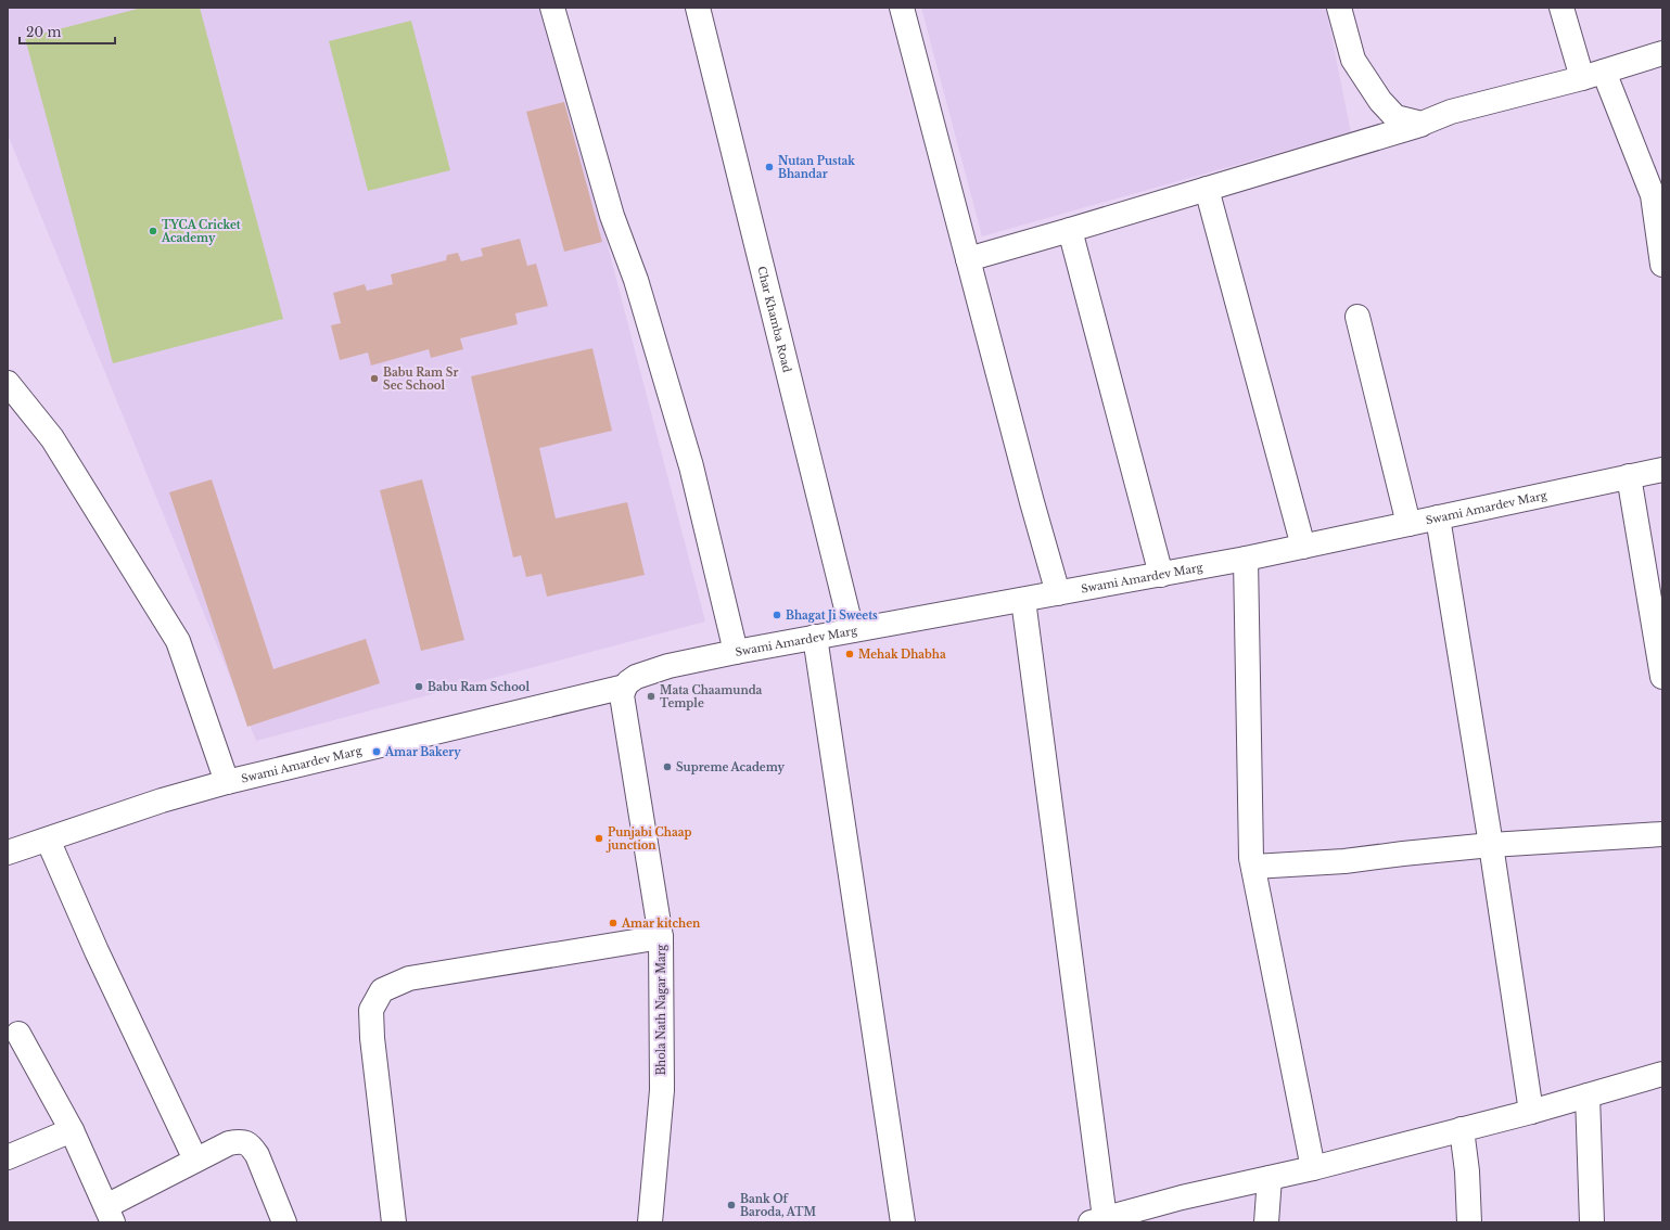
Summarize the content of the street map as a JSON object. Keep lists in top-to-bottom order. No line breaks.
{"streets":{"street":["Char Khamba Road","Swami Amardev Marg","Bhola Nath Nagar Marg"]},"crossings":[["Char Khamba Road","Swami Amardev Marg"],["Swami Amardev Marg","Bhola Nath Nagar Marg"]],"places":["Nutan Pustak Bhandar","TYCA Cricket Academy","Babu Ram Sr Sec School","Bhagat Ji Sweets","Mehak Dhabha","Babu Ram School","Mata Chaamunda Temple","Amar Bakery","Supreme Academy","Punjabi Chaap junction","Amar kitchen","Bank Of Baroda, ATM"],"scale_bar":"20 m"}
